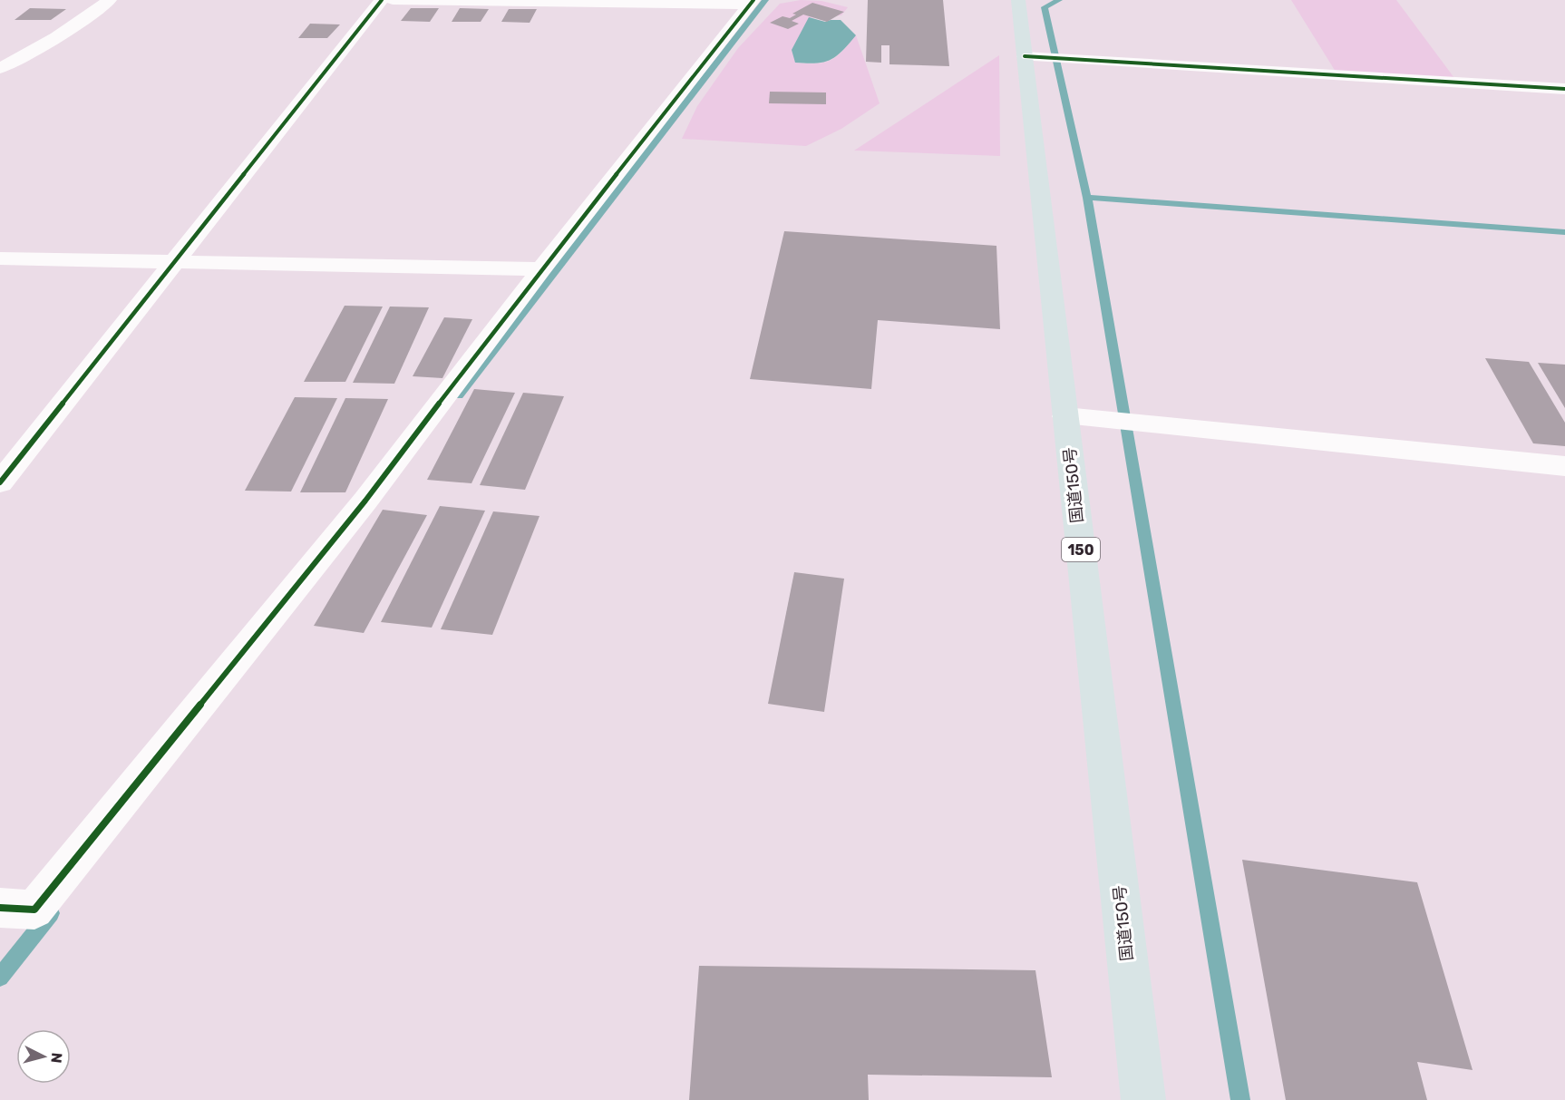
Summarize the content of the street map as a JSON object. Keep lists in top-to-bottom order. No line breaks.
{"streets":{"highway":["国道150号","150"]},"north":"right"}
